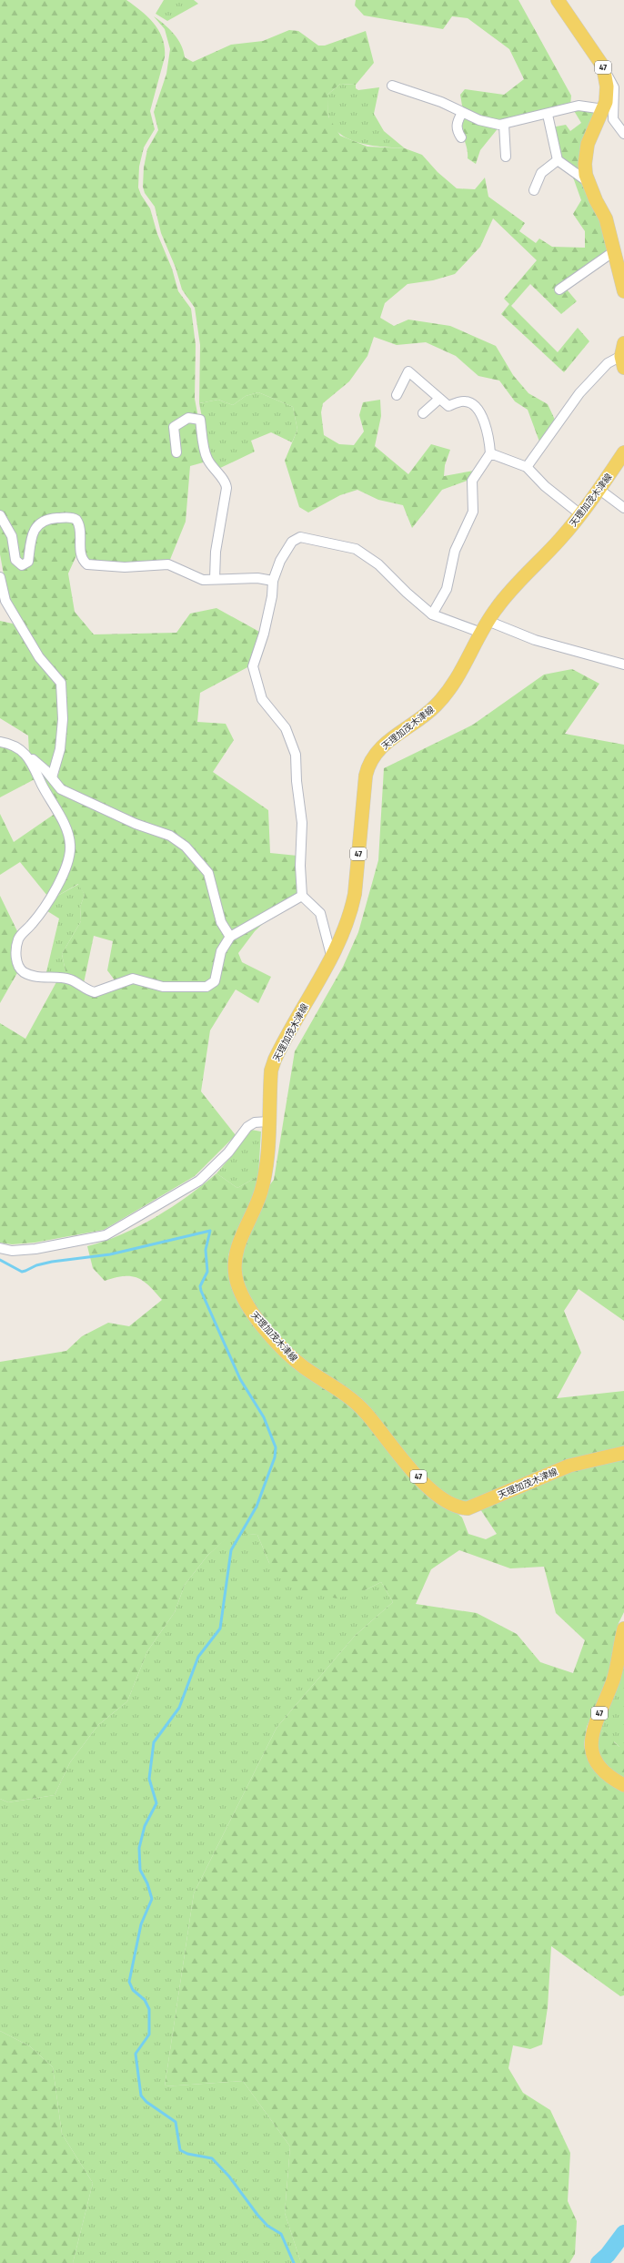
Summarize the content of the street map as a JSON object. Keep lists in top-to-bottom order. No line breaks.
{"streets":{"main road":["47","天理加茂木津線"]}}
